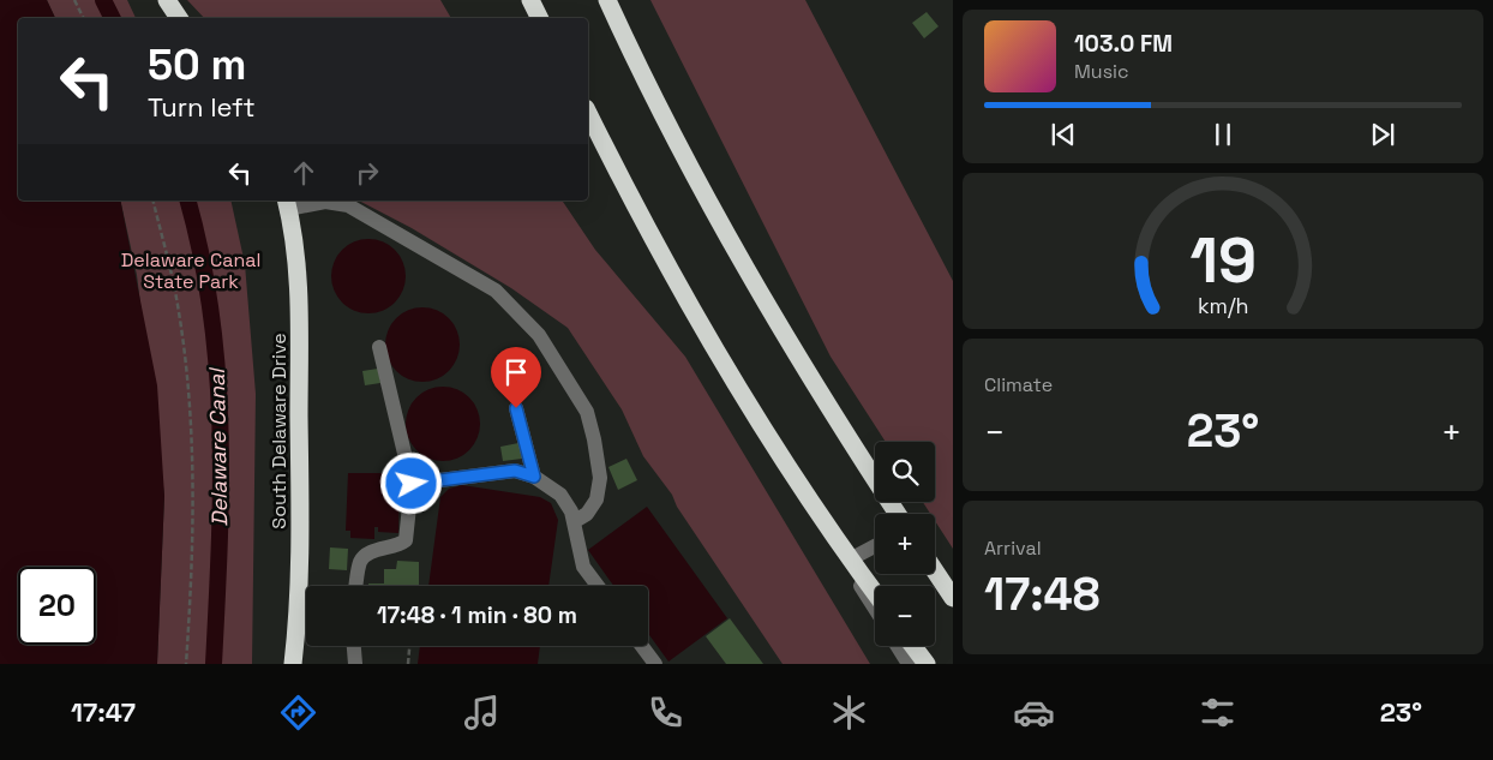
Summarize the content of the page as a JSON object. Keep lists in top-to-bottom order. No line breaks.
{"streets":{"highway":["South Delaware Drive"]},"water":["Delaware Canal"],"parks":["Delaware Canal State Park"],"page":{"turn":["50 m","Turn left"],"song":["103.0 FM","Music"],"tile":["Climate",["Arrival","17:48"]],"heat":["−","23°","+"],"map_buttons":["+","−"],"limit":"20","trip":"17:48 · 1 min · 80 m","tabs":["17:47","23°"],"gauge":["19","km/h"]}}
